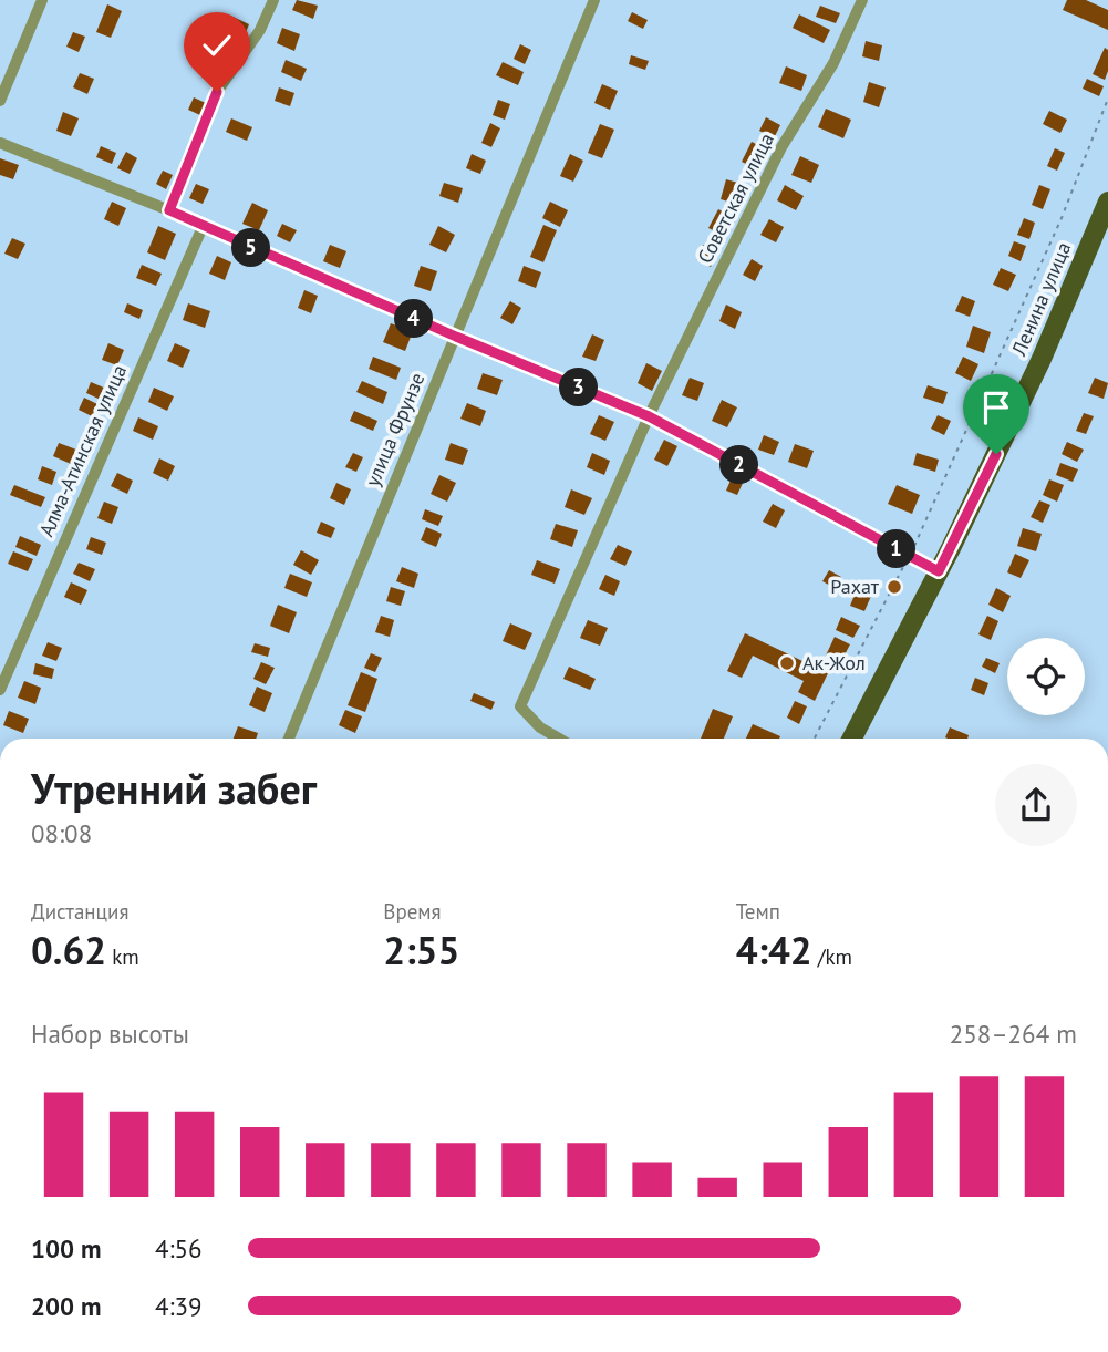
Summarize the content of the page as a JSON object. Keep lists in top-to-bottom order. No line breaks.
{"streets":{"main road":["Ленина улица"],"street":["Советская улица","улица Фрунзе","Алма-Атинская улица"]},"places":["Рахат","Ак-Жол"],"page":{"pins":["5","4","3","2","1"],"heading":["Утренний забег","08:08"],"stats":[["Дистанция","0.62 km"],["Время","2:55"],["Темп","4:42 /km"]],"chart":["Набор высоты","258–264 m"],"list":[{"name":"100 m","note":"4:56"},{"name":"200 m","note":"4:39"}]}}
